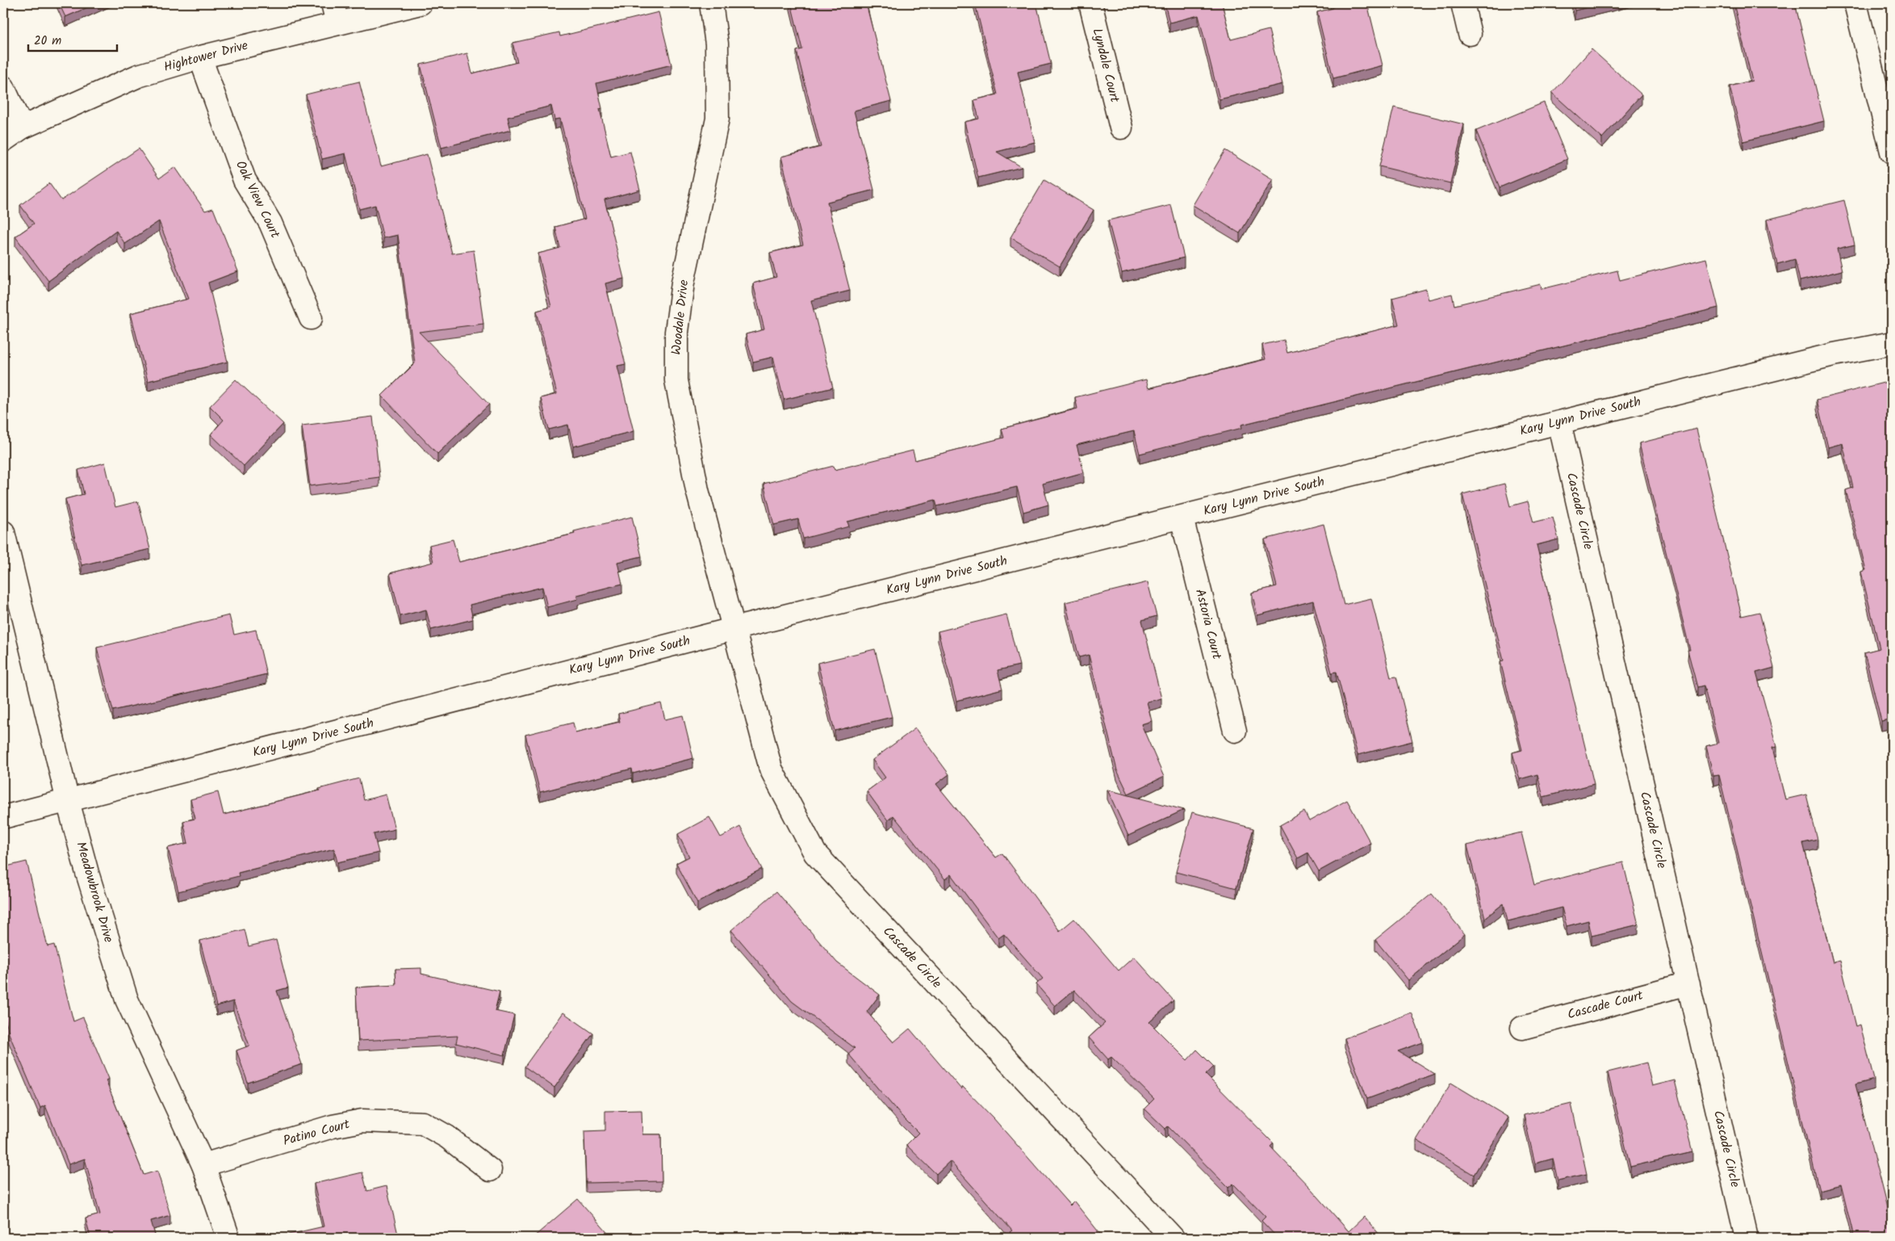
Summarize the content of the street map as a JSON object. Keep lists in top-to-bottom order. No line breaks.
{"streets":{"street":["Hightower Drive","Lyndale Court","Oak View Court","Woodale Drive","Kary Lynn Drive South","Cascade Circle","Astoria Court","Meadowbrook Drive","Cascade Court","Patino Court"]},"crossings":[["Hightower Drive","Oak View Court"],["Woodale Drive","Kary Lynn Drive South"],["Woodale Drive","Cascade Circle"],["Kary Lynn Drive South","Cascade Circle"],["Kary Lynn Drive South","Astoria Court"],["Kary Lynn Drive South","Meadowbrook Drive"],["Cascade Circle","Cascade Court"],["Meadowbrook Drive","Patino Court"]],"scale_bar":"20 m"}
